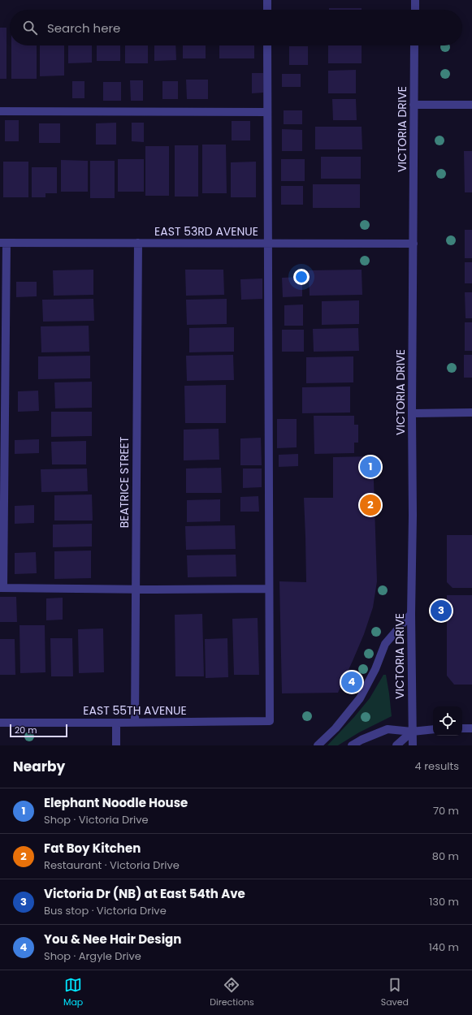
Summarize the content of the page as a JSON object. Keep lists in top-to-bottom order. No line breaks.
{"streets":{"street":["VICTORIA DRIVE","EAST 53RD AVENUE","BEATRICE STREET","EAST 55TH AVENUE"]},"crossings":[["VICTORIA DRIVE","EAST 53RD AVENUE"],["EAST 53RD AVENUE","BEATRICE STREET"],["BEATRICE STREET","EAST 55TH AVENUE"]],"scale_bar":"20 m","page":{"search":"Search here","pins":["1","2","3","4"],"scale":"20 m","heading":["Nearby","4 results"],"list":[{"mark":"1","name":"Elephant Noodle House","note":"Shop · Victoria Drive","value":"70 m"},{"mark":"2","name":"Fat Boy Kitchen","note":"Restaurant · Victoria Drive","value":"80 m"},{"mark":"3","name":"Victoria Dr (NB) at East 54th Ave","note":"Bus stop · Victoria Drive","value":"130 m"},{"mark":"4","name":"You & Nee Hair Design","note":"Shop · Argyle Drive","value":"140 m"}],"nav":["Map","Directions","Saved"]}}
